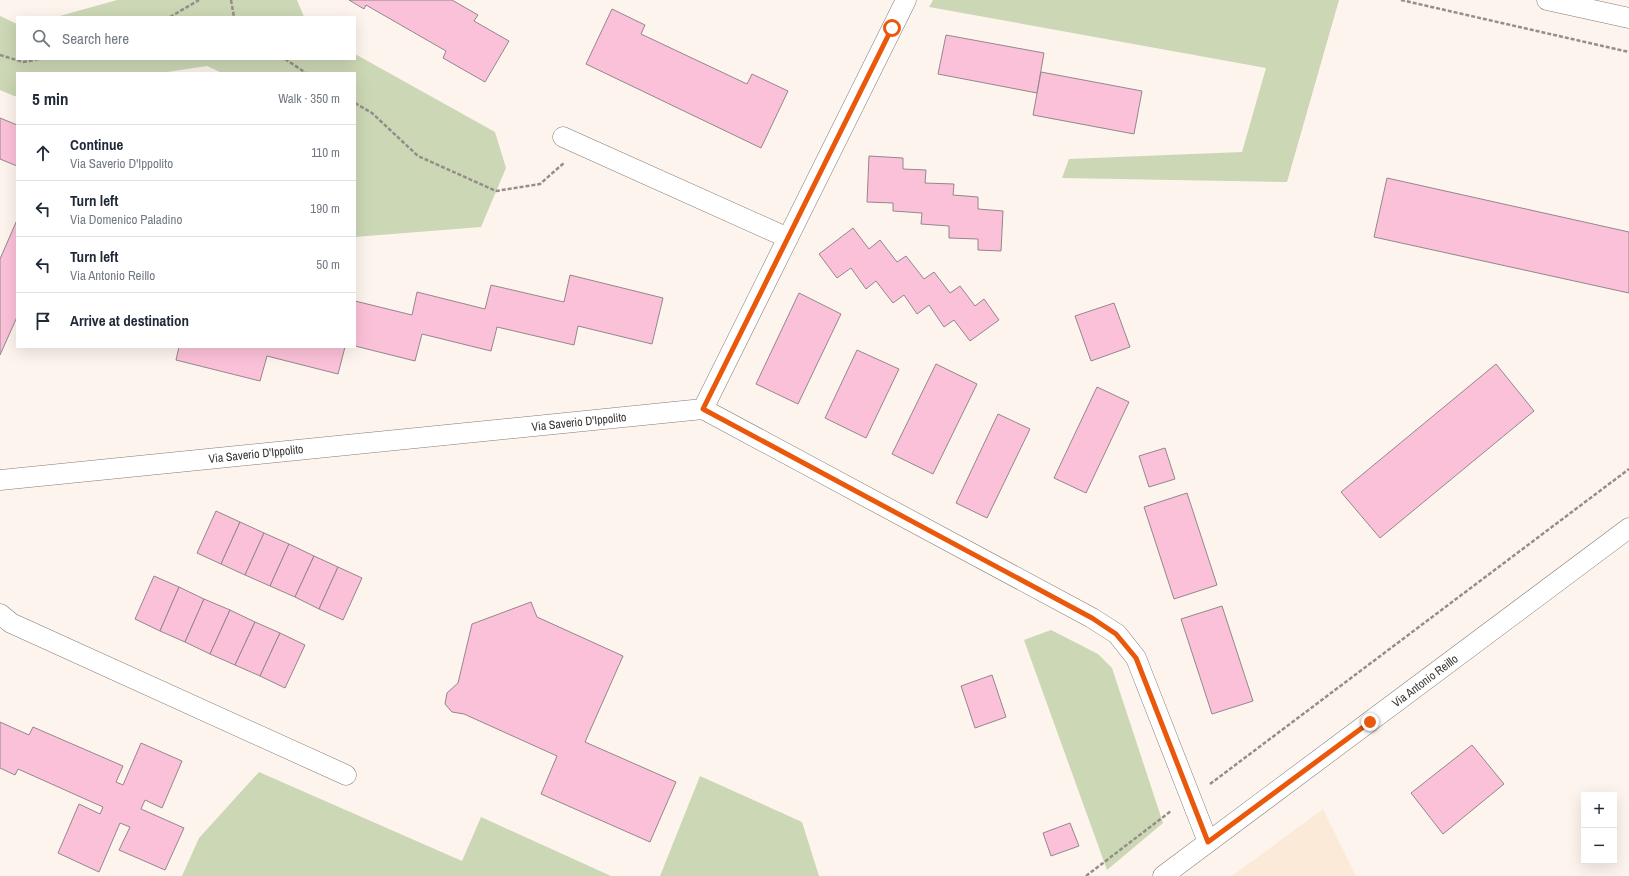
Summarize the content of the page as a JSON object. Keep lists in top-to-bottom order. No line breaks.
{"streets":{"street":["Via Saverio D'Ippolito","Via Antonio Reillo"]},"page":{"search":"Search here","heading":["5 min","Walk · 350 m"],"list":[["Continue","Via Saverio D'Ippolito","110 m"],["Turn left","Via Domenico Paladino","190 m"],["Turn left","Via Antonio Reillo","50 m"],"Arrive at destination"],"map_buttons":["+","−"]}}
